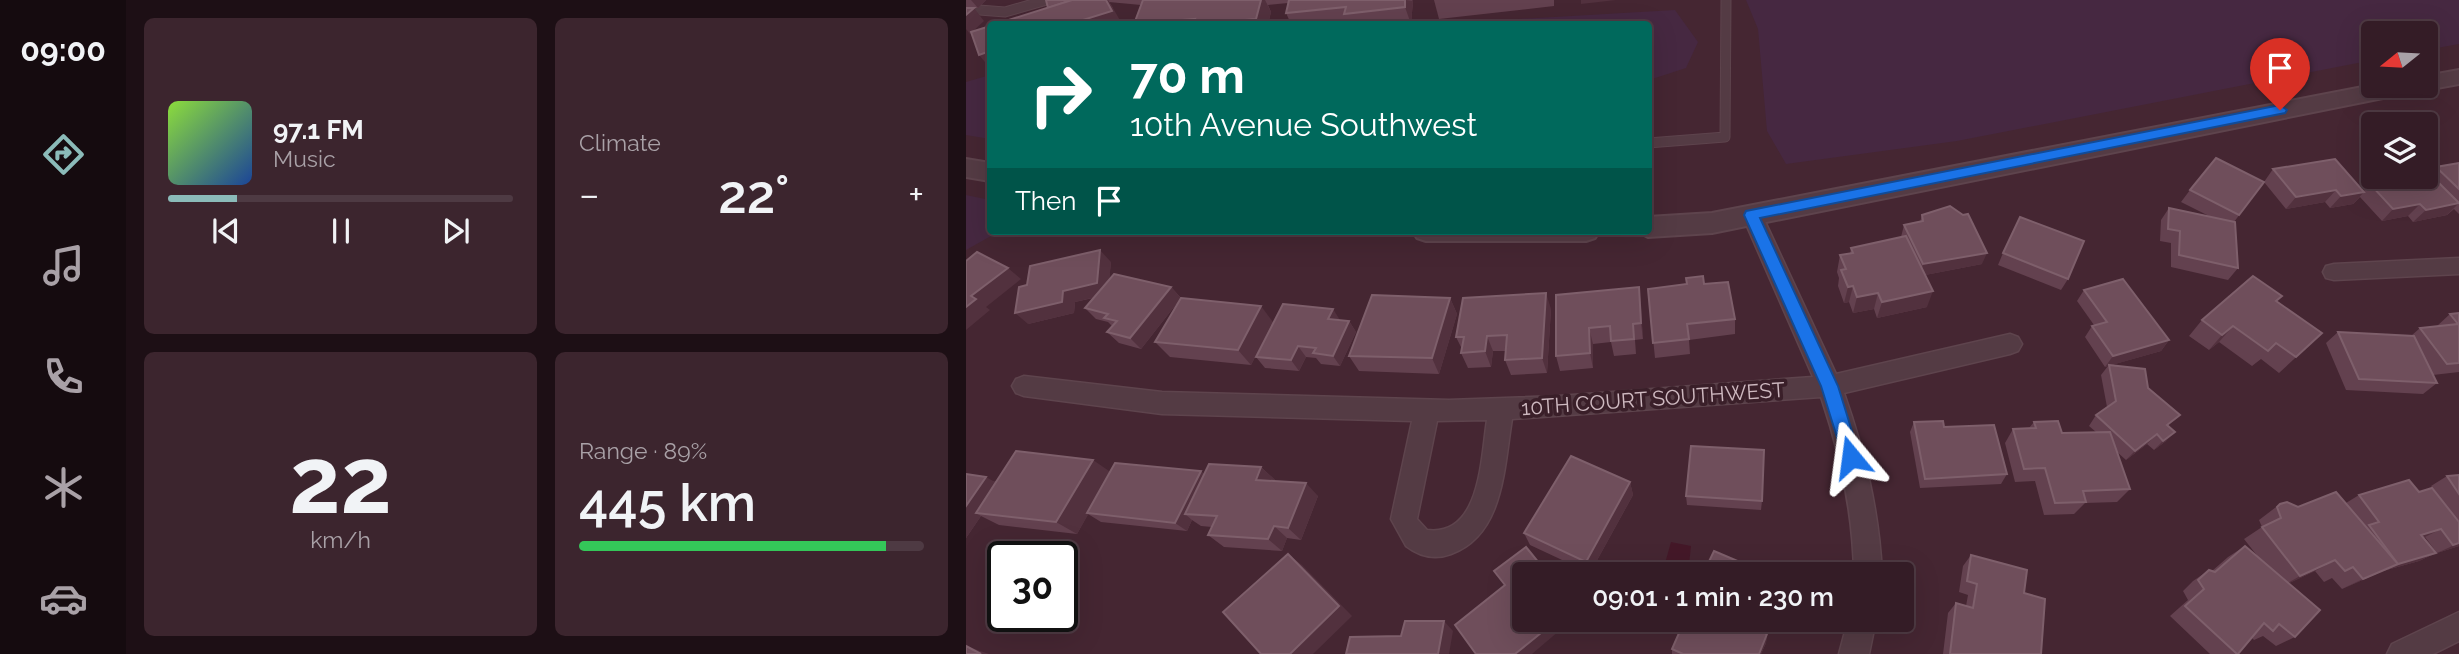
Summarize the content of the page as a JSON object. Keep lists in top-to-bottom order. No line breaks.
{"streets":{"street":["10TH COURT SOUTHWEST"]},"north":"left","page":{"tabs":"09:00","tile":["Climate",["22","km/h"],["Range · 89%","445 km"]],"turn":["70 m","10th Avenue Southwest"],"song":["97.1 FM","Music"],"heat":["−","22°","+"],"then":"Then","limit":"30","trip":"09:01 · 1 min · 230 m"}}
